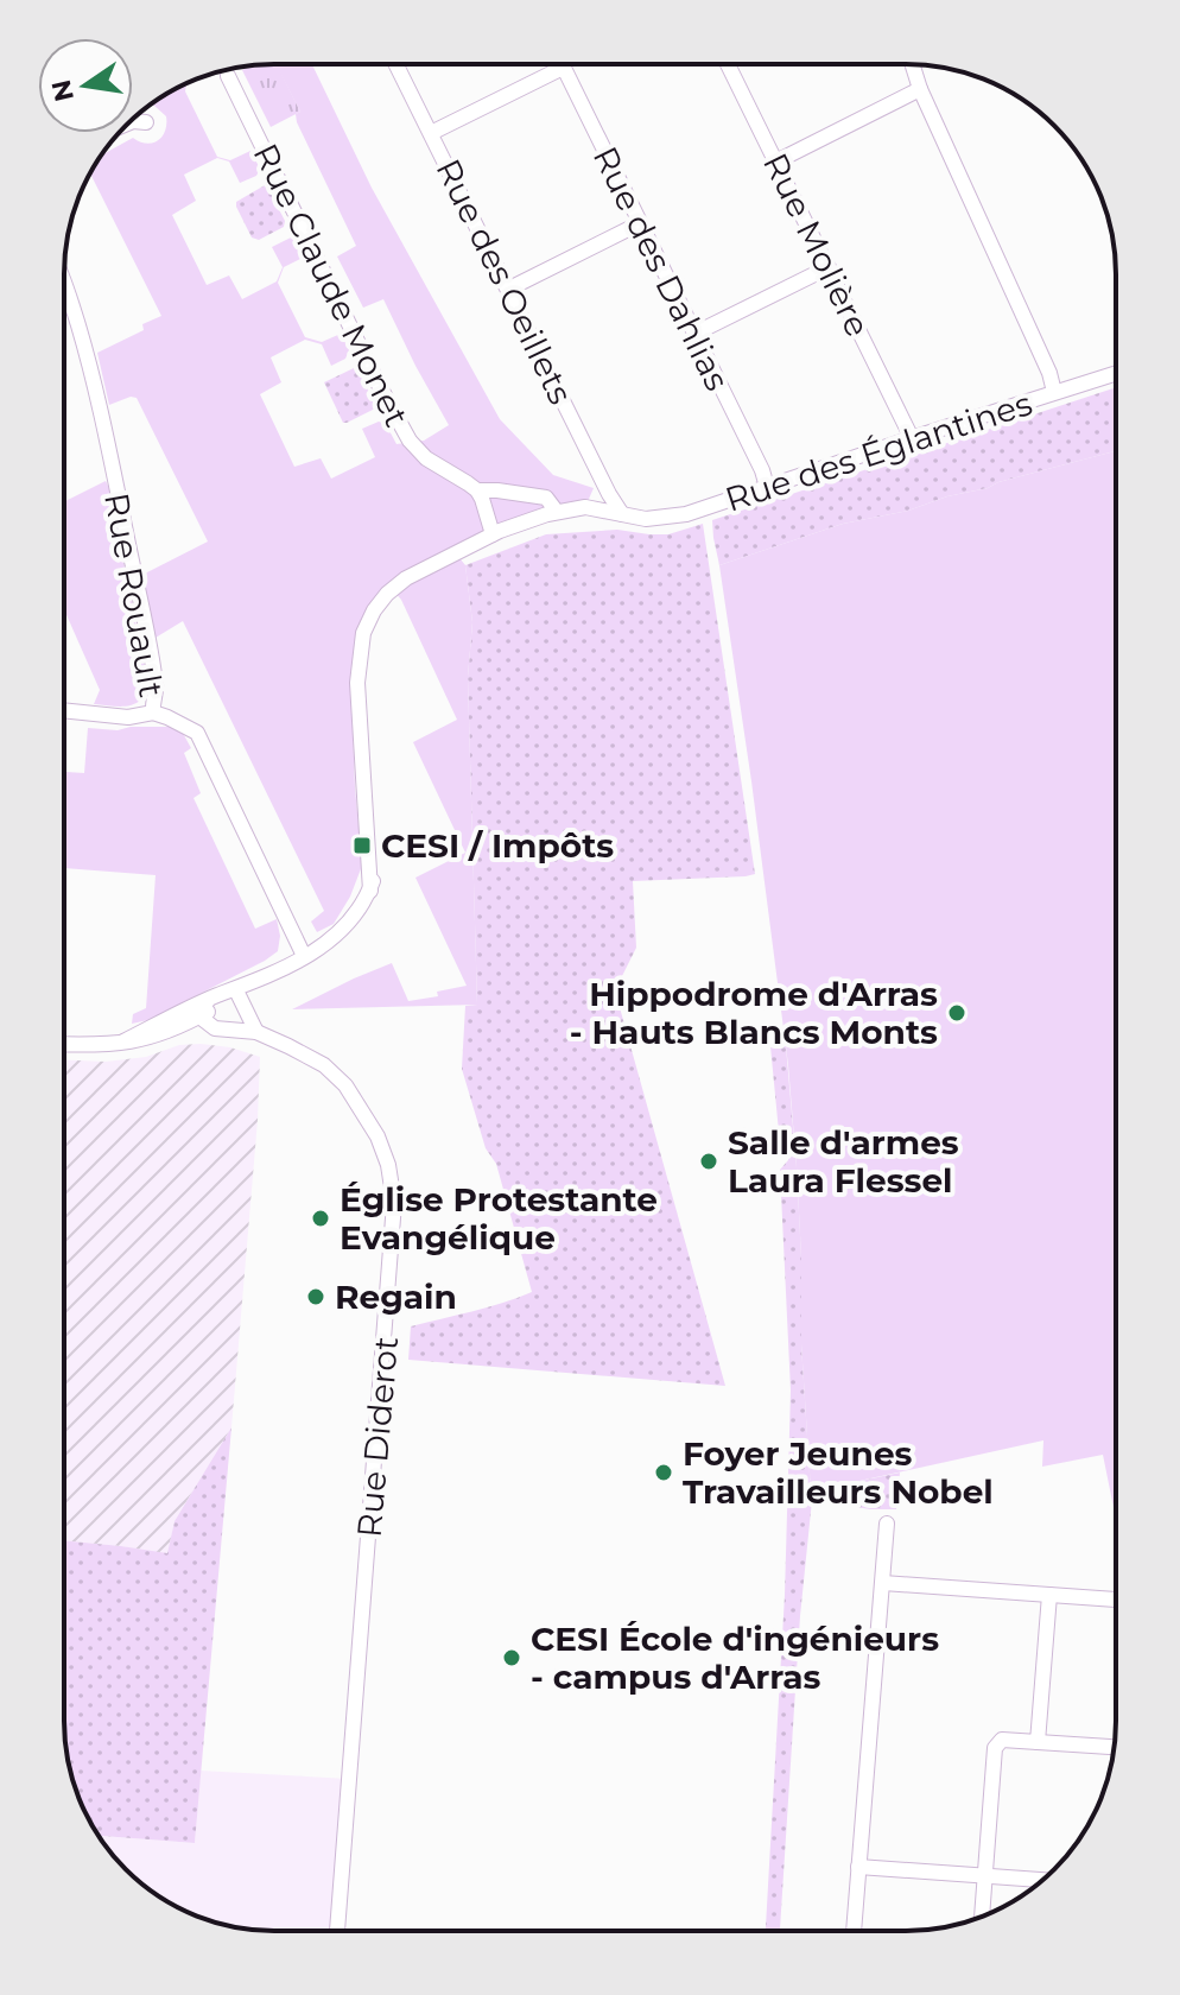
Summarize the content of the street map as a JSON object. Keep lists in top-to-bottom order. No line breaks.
{"streets":{"street":["Rue Molière","Rue des Dahlias","Rue des Oeillets","Rue Claude Monet","Rue des Églantines","Rue Rouault","Rue Diderot"]},"crossings":[["Rue Molière","Rue des Églantines"],["Rue des Dahlias","Rue des Églantines"],["Rue des Oeillets","Rue des Églantines"],["Rue Claude Monet","Rue des Églantines"]],"places":{"transit":["CESI / Impôts"],"other":["Hippodrome d'Arras - Hauts Blancs Monts","Salle d'armes Laura Flessel","Église Protestante Evangélique","Regain","Foyer Jeunes Travailleurs Nobel","CESI École d'ingénieurs - campus d'Arras"]},"north":"left"}
